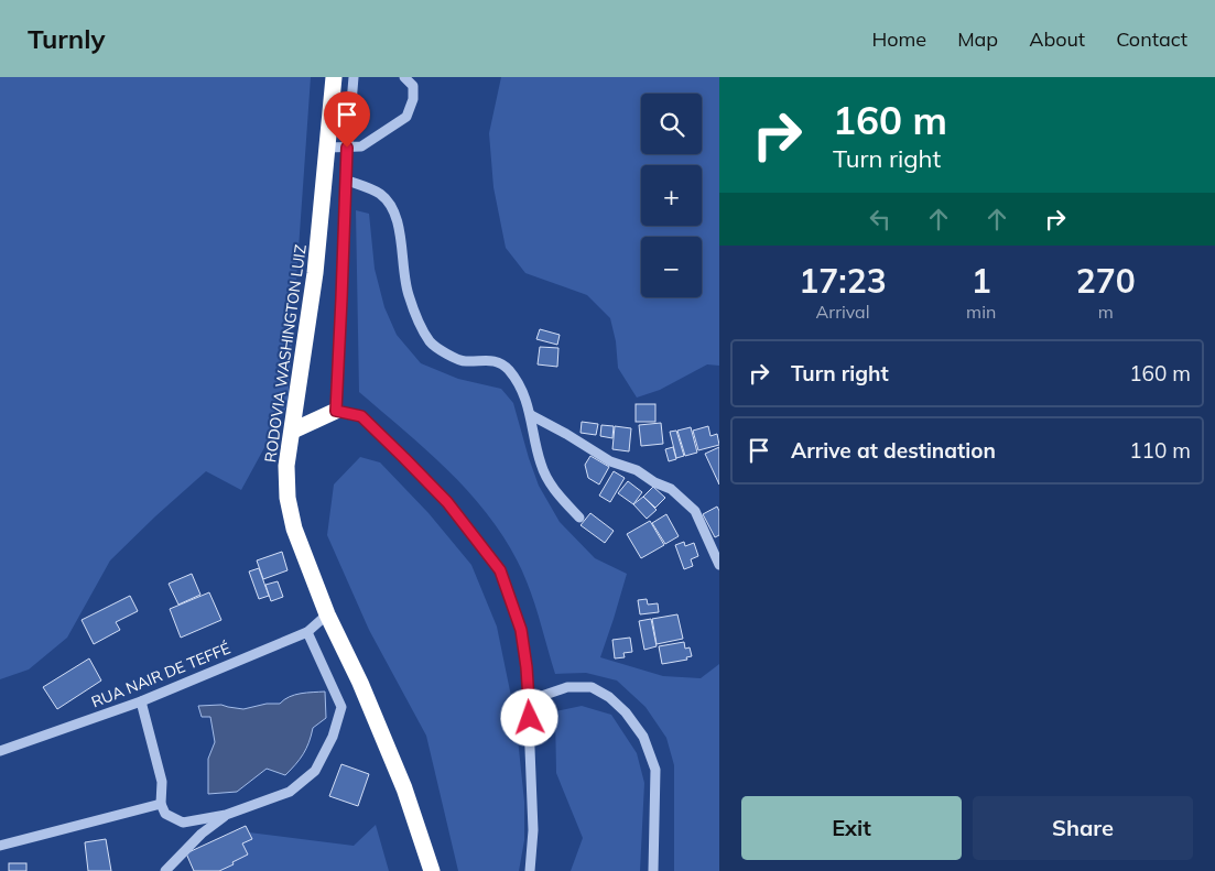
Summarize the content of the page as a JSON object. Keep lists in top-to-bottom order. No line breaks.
{"streets":{"highway":["RODOVIA WASHINGTON LUIZ"],"street":["RUA NAIR DE TEFFÉ"]},"crossings":[["RODOVIA WASHINGTON LUIZ","RUA NAIR DE TEFFÉ"]],"page":{"header":"Turnly","nav":["Home","Map","About","Contact"],"turn":["160 m","Turn right"],"map_buttons":["+","−"],"eta":["17:23","Arrival","1","min","270","m"],"list":[{"name":"Turn right","value":"160 m"},{"name":"Arrive at destination","value":"110 m"}],"buttons":["Exit","Share"]}}
